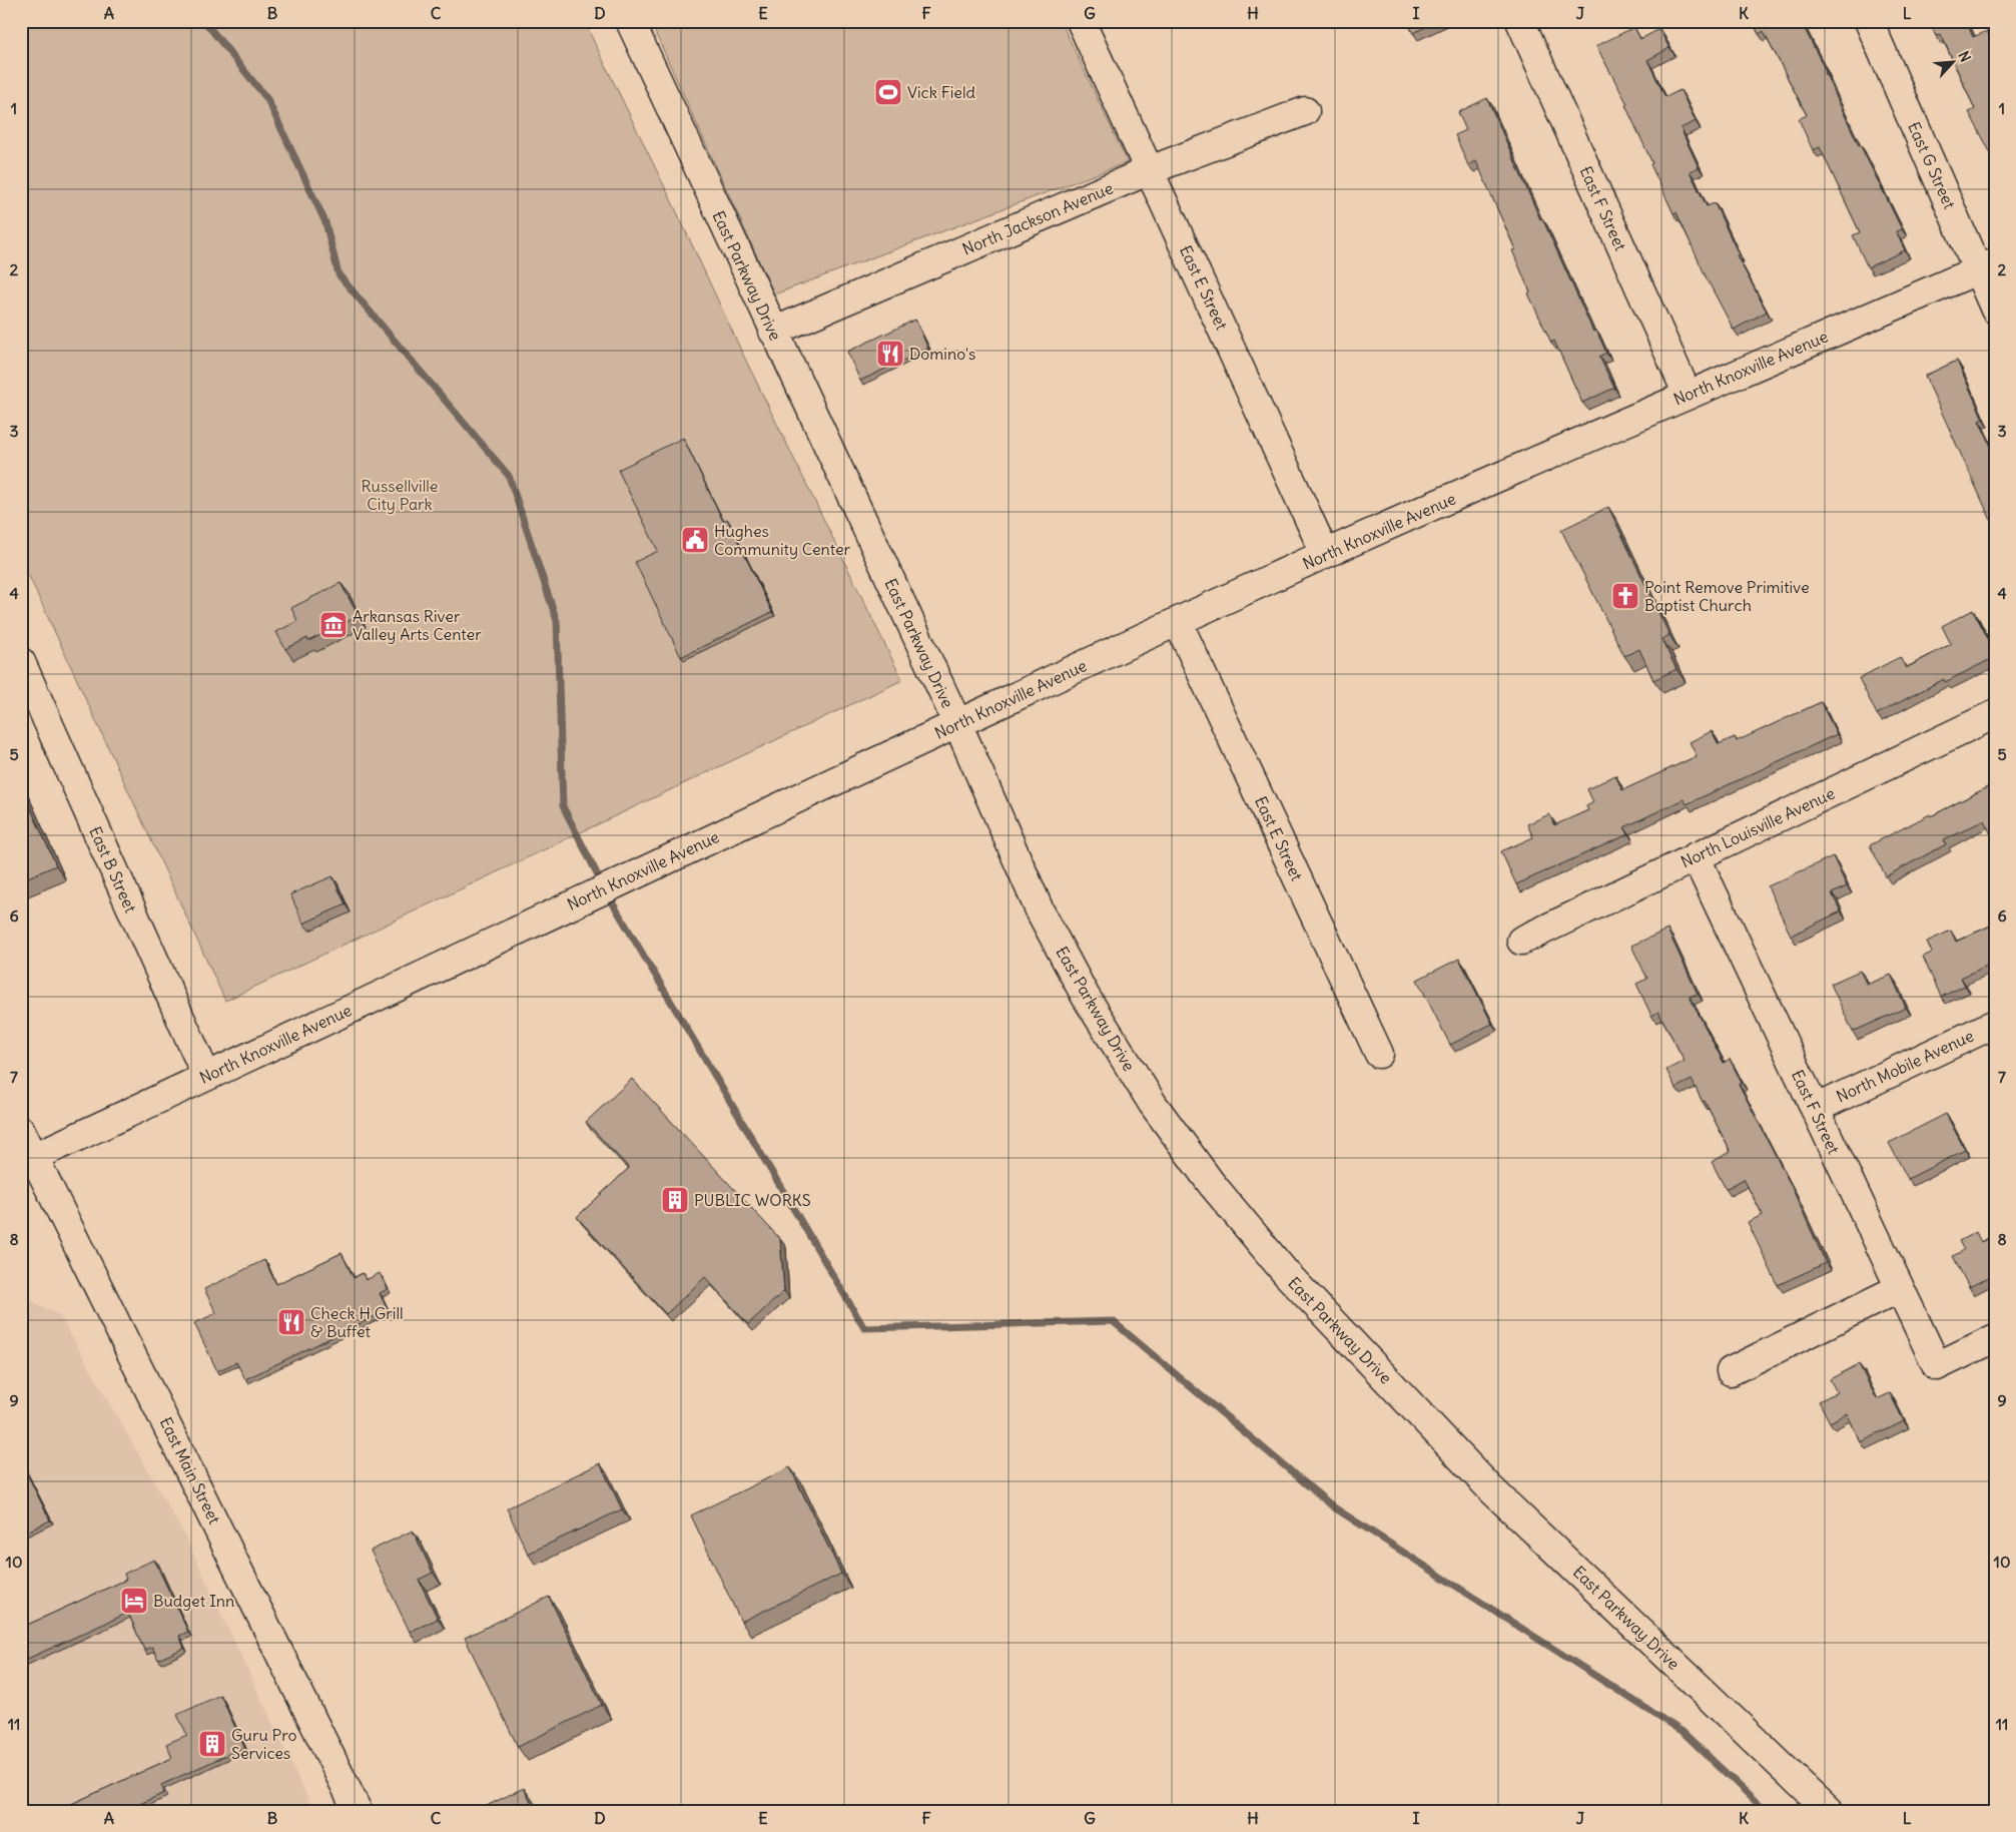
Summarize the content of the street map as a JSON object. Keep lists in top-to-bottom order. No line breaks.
{"streets":{"street":["East G Street","East F Street","North Jackson Avenue","East Parkway Drive","East E Street","North Knoxville Avenue","North Louisville Avenue","East B Street","North Mobile Avenue","East Main Street"]},"crossings":[["East G Street","North Knoxville Avenue"],["East F Street","North Knoxville Avenue"],["East F Street","North Louisville Avenue"],["East F Street","North Mobile Avenue"],["North Jackson Avenue","East Parkway Drive"],["North Jackson Avenue","East E Street"],["East Parkway Drive","North Knoxville Avenue"],["East E Street","North Knoxville Avenue"],["North Knoxville Avenue","East B Street"],["North Knoxville Avenue","East Main Street"]],"parks":["Russellville City Park"],"places":{"sports":["Vick Field"],"restaurant":["Domino's","Check H Grill & Buffet"],"public building":["Hughes Community Center"],"church":["Point Remove Primitive Baptist Church"],"museum":["Arkansas River Valley Arts Center"],"building":["PUBLIC WORKS","Guru Pro Services"],"hotel":["Budget Inn"]},"north":"top right","grid":{"columns":["A","B","C","D","E","F","G","H","I","J","K","L"],"rows":["1","2","3","4","5","6","7","8","9","10","11"]}}
